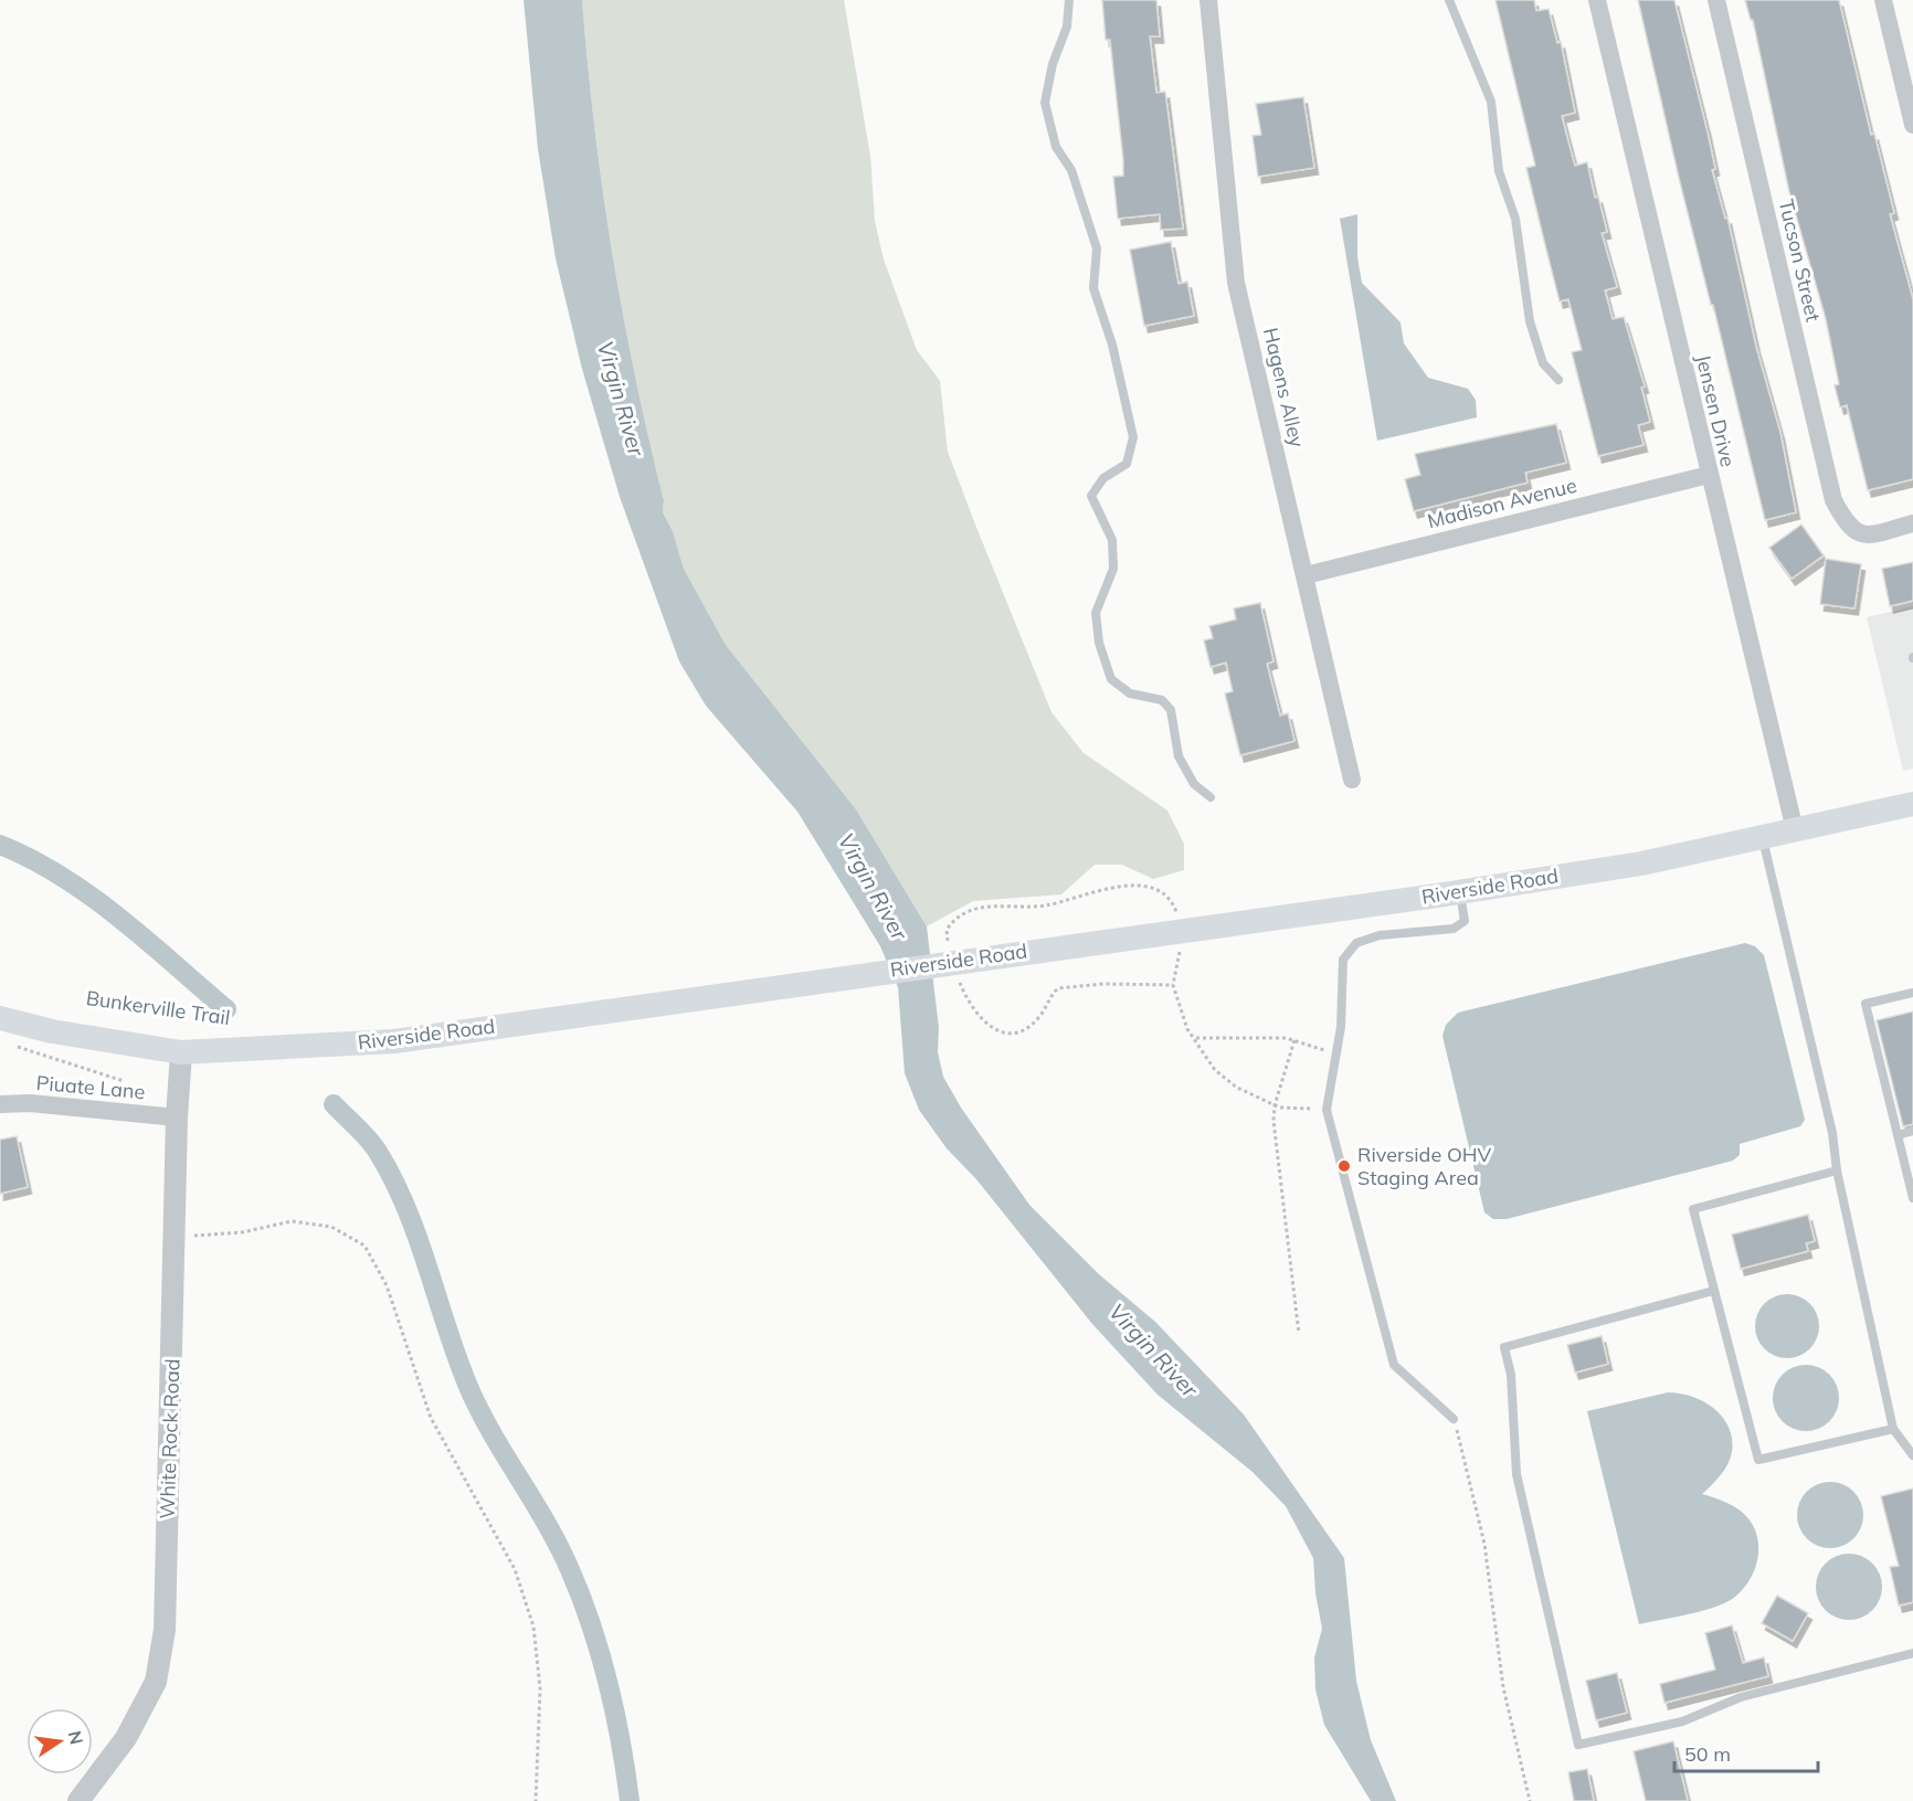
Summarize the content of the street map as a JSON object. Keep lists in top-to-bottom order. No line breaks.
{"streets":{"main road":["Riverside Road"],"street":["Tucson Street","Hagens Alley","Jensen Drive","Madison Avenue","Piuate Lane","White Rock Road"]},"crossings":[["Hagens Alley","Madison Avenue"],["Jensen Drive","Madison Avenue"],["Jensen Drive","Riverside Road"],["Riverside Road","White Rock Road"],["Piuate Lane","White Rock Road"]],"water":["Virgin River"],"places":["Riverside OHV Staging Area"],"scale_bar":"50 m","north":"right"}
